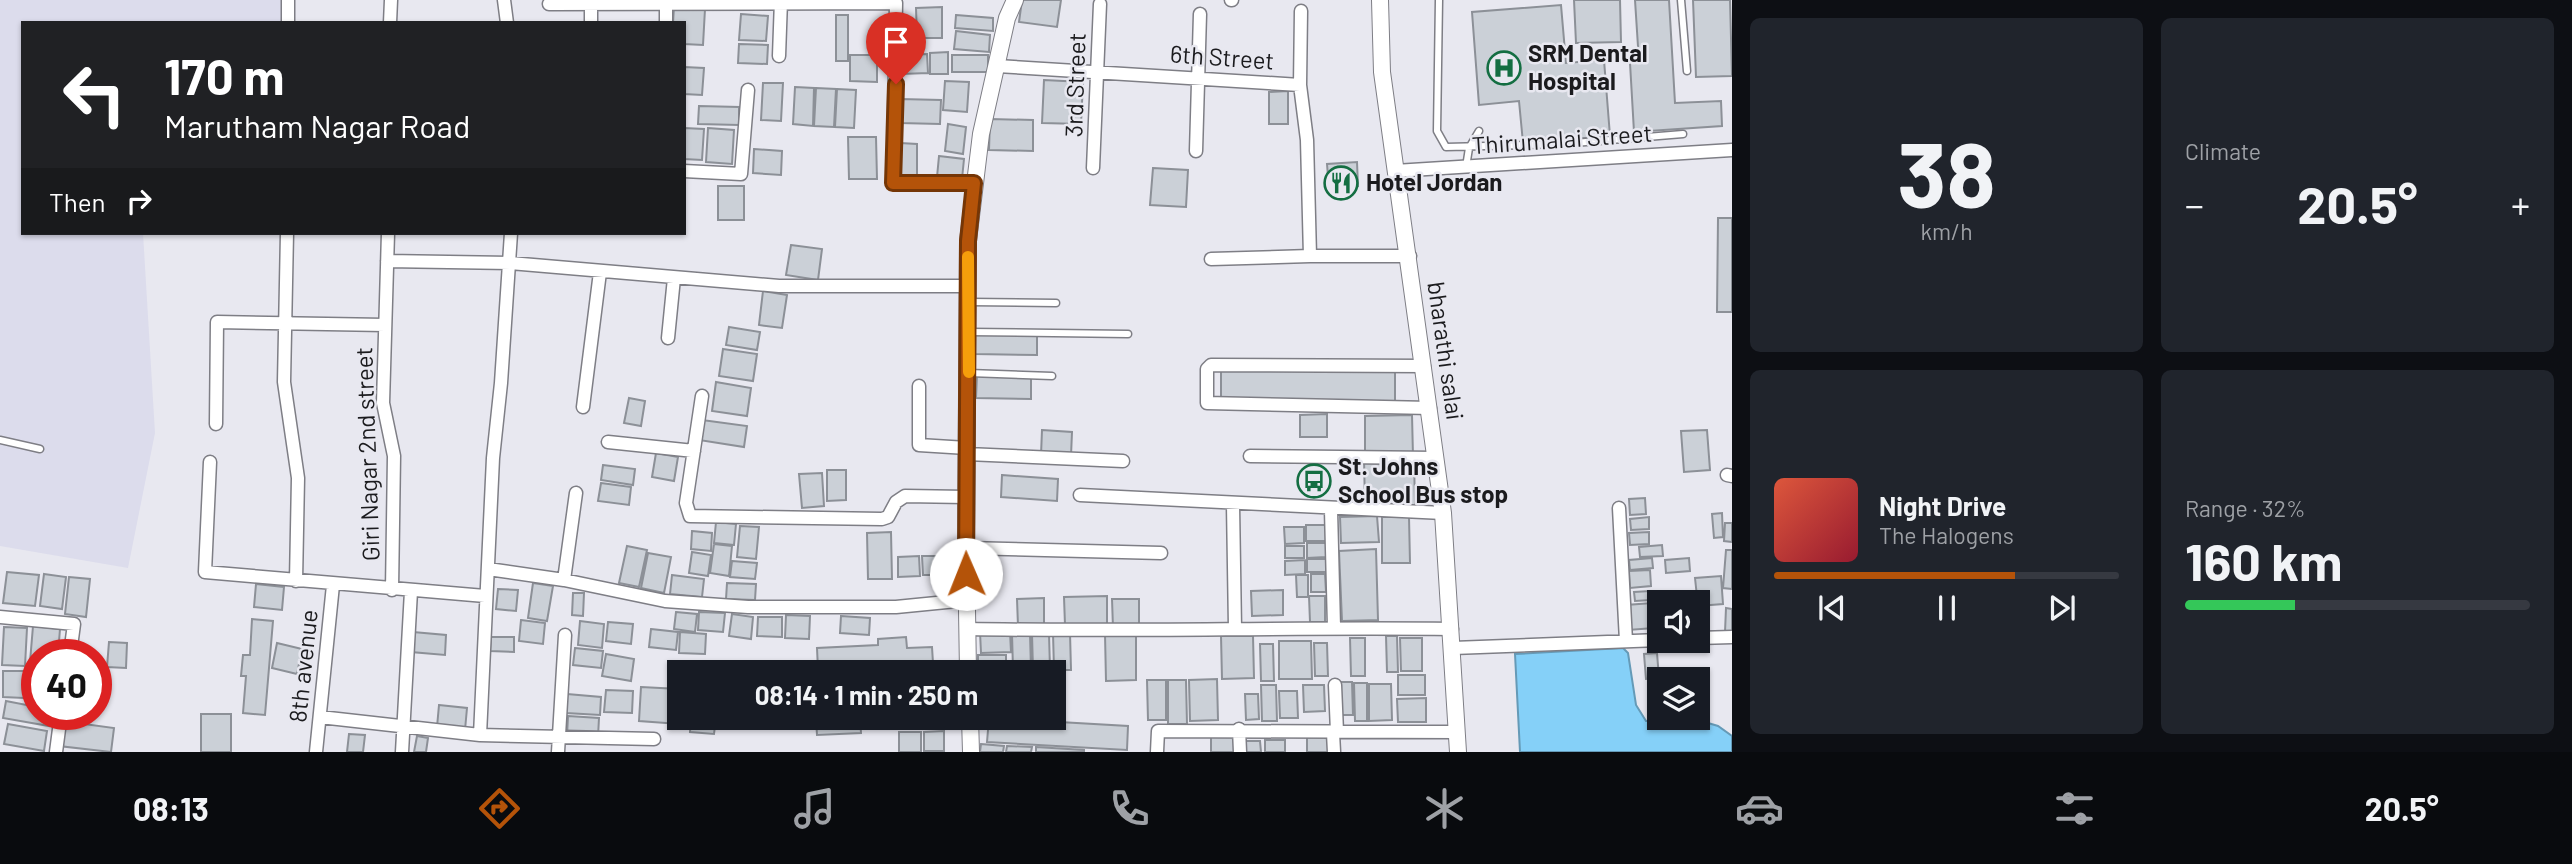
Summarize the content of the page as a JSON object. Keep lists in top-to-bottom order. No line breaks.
{"streets":{"street":["6th Street","3rd Street","Thirumalai Street","bharathi salai","Giri Nagar 2nd street","8th avenue"]},"crossings":[["6th Street","3rd Street"],["Thirumalai Street","bharathi salai"]],"places":{"hospital":["SRM Dental Hospital"],"restaurant":["Hotel Jordan"],"bus stop":["St. Johns School Bus stop"]},"page":{"tile":[["38","km/h"],"Climate",["Range · 32%","160 km"]],"turn":["170 m","Marutham Nagar Road"],"then":"Then","heat":["−","20.5°","+"],"song":["Night Drive","The Halogens"],"limit":"40","trip":"08:14 · 1 min · 250 m","tabs":["08:13","20.5°"]}}
